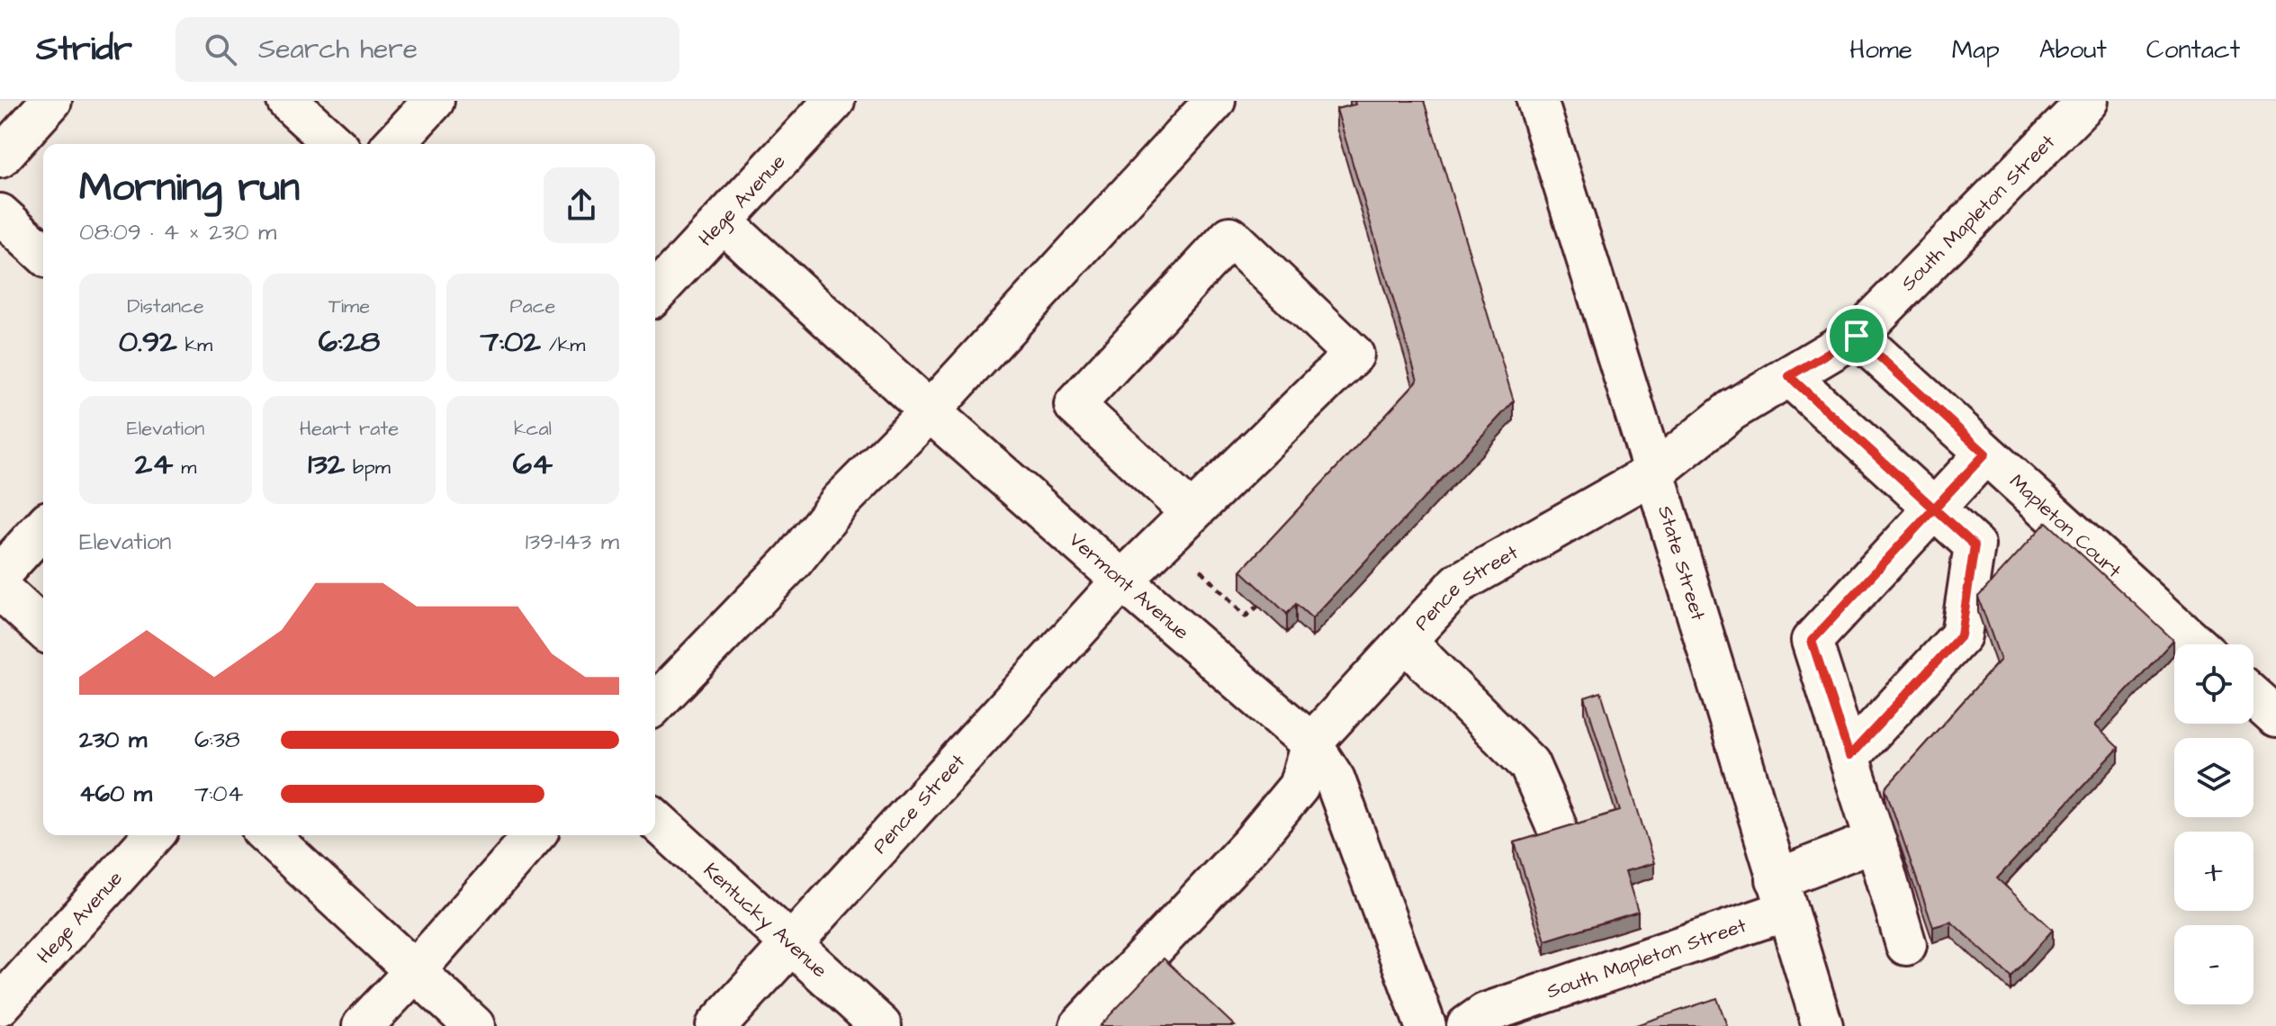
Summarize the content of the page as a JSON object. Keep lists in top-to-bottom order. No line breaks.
{"streets":{"main road":["Hege Avenue","South Mapleton Street","Mapleton Court","State Street","Vermont Avenue","Pence Street","Kentucky Avenue"]},"crossings":[["Hege Avenue","Vermont Avenue"],["South Mapleton Street","Mapleton Court"],["South Mapleton Street","State Street"],["South Mapleton Street","Pence Street"],["State Street","Pence Street"],["Vermont Avenue","Pence Street"],["Pence Street","Kentucky Avenue"]],"page":{"header":"Stridr","search":"Search here","nav":["Home","Map","About","Contact"],"heading":["Morning run","08:09 · 4 × 230 m"],"stats":[["Distance","0.92 km"],["Time","6:28"],["Pace","7:02 /km"],["Elevation","24 m"],["Heart rate","132 bpm"],["kcal","64"]],"chart":["Elevation","139–143 m"],"map_buttons":["+","−"],"list":[{"name":"230 m","note":"6:38"},{"name":"460 m","note":"7:04"}]}}
